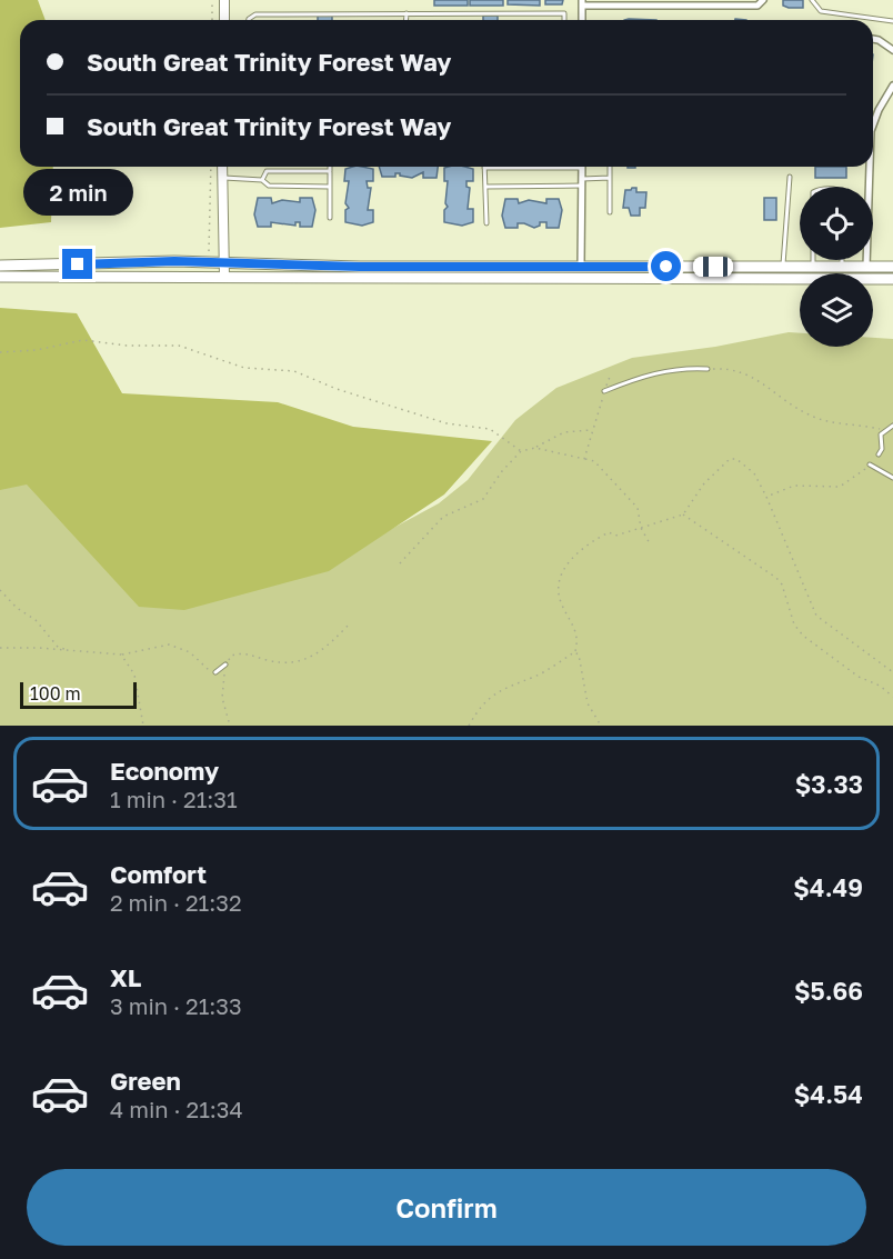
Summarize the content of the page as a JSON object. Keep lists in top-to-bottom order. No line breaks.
{"scale_bar":"100 m","page":{"banner":["South Great Trinity Forest Way","South Great Trinity Forest Way"],"bubble":"2 min","scale":"100 m","list":[{"name":"Economy","note":"1 min · 21:31","value":"$3.33"},{"name":"Comfort","note":"2 min · 21:32","value":"$4.49"},{"name":"XL","note":"3 min · 21:33","value":"$5.66"},{"name":"Green","note":"4 min · 21:34","value":"$4.54"}],"buttons":"Confirm"}}
